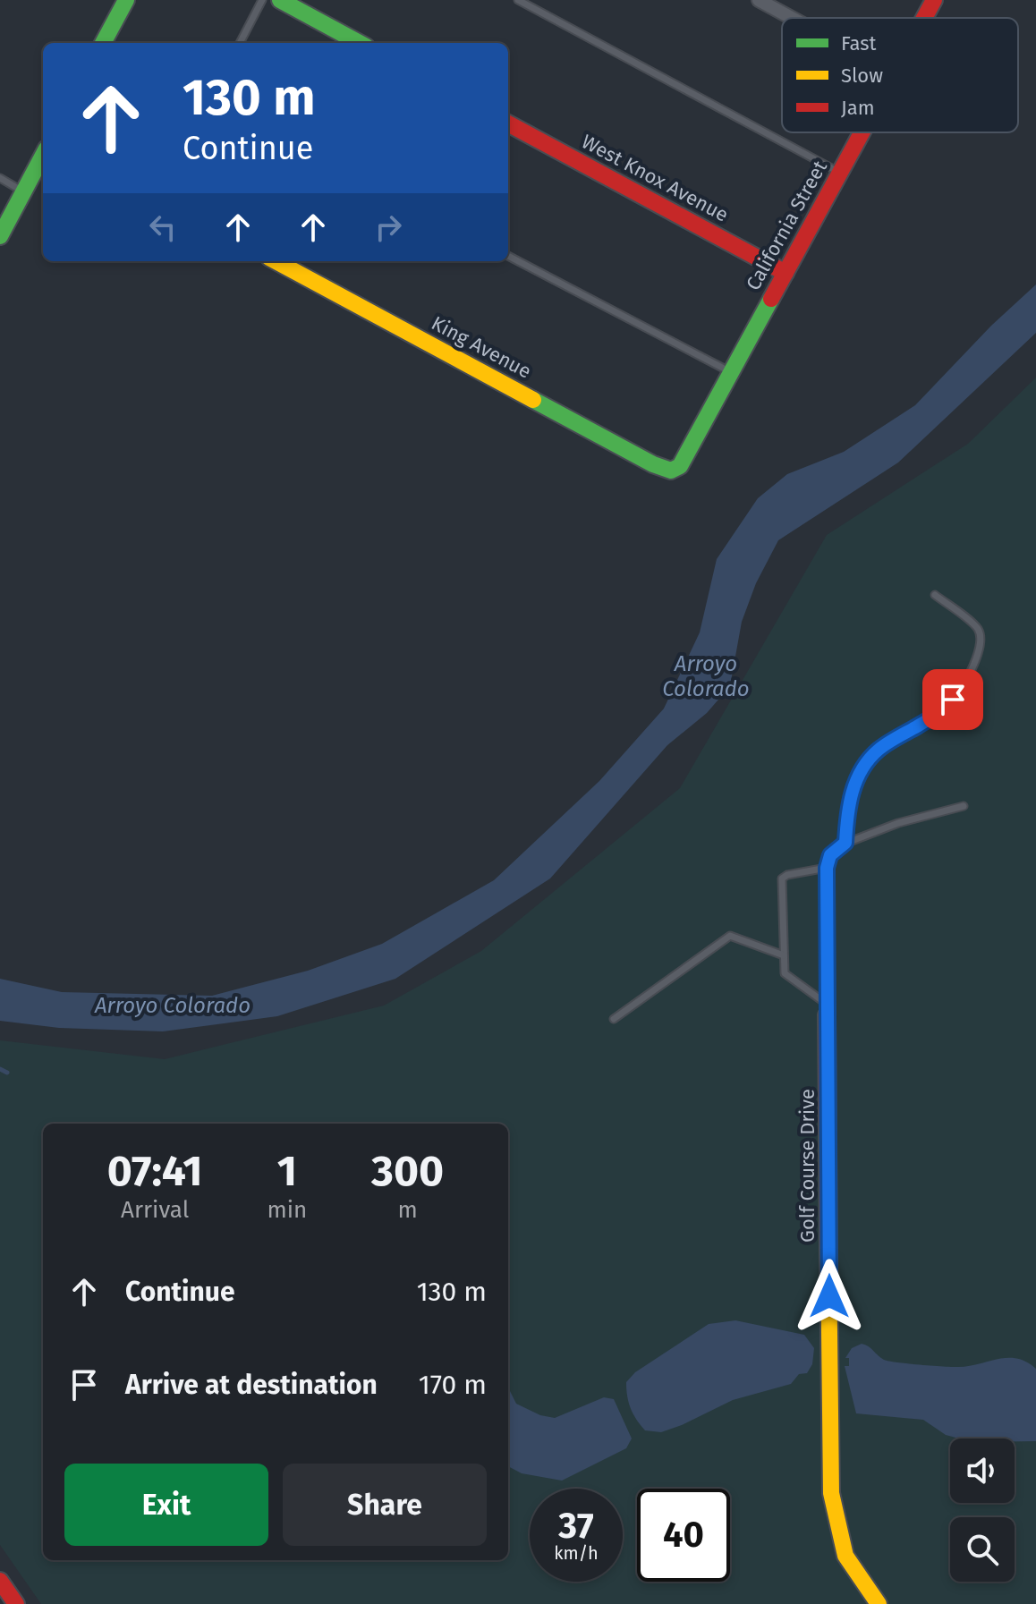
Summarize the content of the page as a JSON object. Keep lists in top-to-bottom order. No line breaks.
{"streets":{"street":["West Knox Avenue","California Street","King Avenue","Golf Course Drive"]},"crossings":[["West Knox Avenue","California Street"],["California Street","King Avenue"]],"water":["Arroyo Colorado"],"legend":["Fast","Slow","Jam"],"page":{"turn":["130 m","Continue"],"eta":["07:41","Arrival","1","min","300","m"],"list":[{"name":"Continue","value":"130 m"},{"name":"Arrive at destination","value":"170 m"}],"buttons":["Exit","Share"],"speed":"37 km/h","limit":"40"}}
